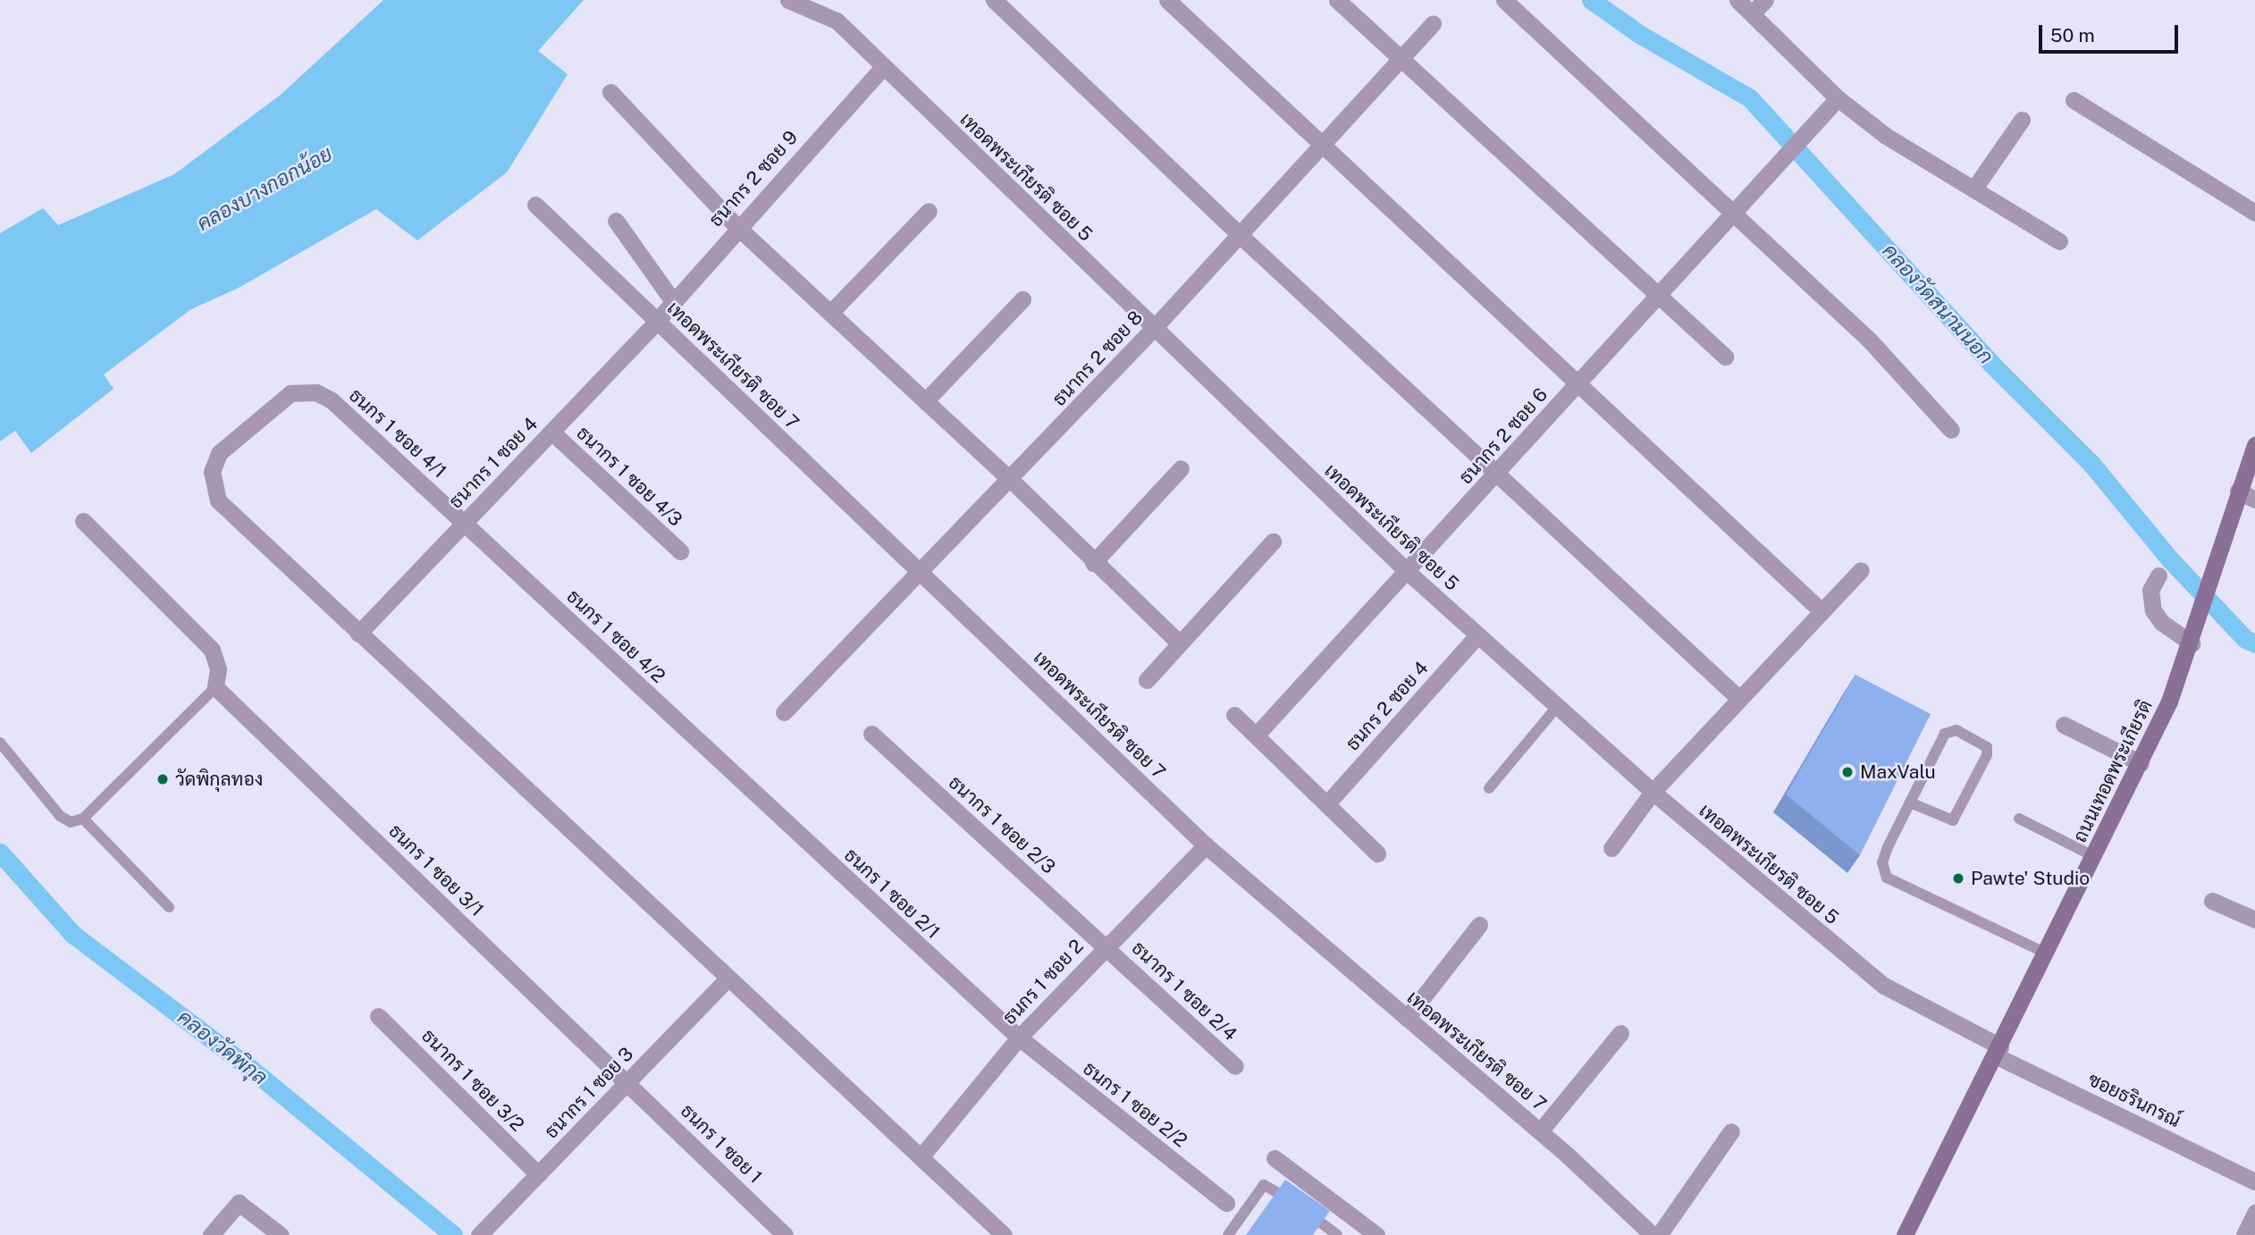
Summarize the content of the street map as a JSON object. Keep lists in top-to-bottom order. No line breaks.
{"streets":{"main road":["ถนนเทอดพระเกียรติ"],"street":["เทอดพระเกียรติ ซอย 5","ธนากร 2 ซอย 9","ธนากร 2 ซอย 8","เทอดพระเกียรติ ซอย 7","ธนกร 1 ซอย 4/1","ธนากร 2 ซอย 6","ธนากร 1 ซอย 4","ธนากร 1 ซอย 4/3","ธนกร 1 ซอย 4/2","ธนกร 2 ซอย 4","ธนากร 1 ซอย 2/3","ธนกร 1 ซอย 3/1","ธนกร 1 ซอย 2/1","ธนกร 1 ซอย 2","ธนากร 1 ซอย 2/4","ธนากร 1 ซอย 3/2","ธนากร 1 ซอย 3","ซอยธรินกรณ์","ธนกร 1 ซอย 2/2","ธนกร 1 ซอย 1"]},"crossings":[["เทอดพระเกียรติ ซอย 5","ธนากร 2 ซอย 9"],["เทอดพระเกียรติ ซอย 5","ธนากร 2 ซอย 8"],["เทอดพระเกียรติ ซอย 5","ธนากร 2 ซอย 6"],["เทอดพระเกียรติ ซอย 5","ธนกร 2 ซอย 4"],["เทอดพระเกียรติ ซอย 5","ถนนเทอดพระเกียรติ"],["เทอดพระเกียรติ ซอย 5","ซอยธรินกรณ์"],["ธนากร 2 ซอย 9","เทอดพระเกียรติ ซอย 7"],["ธนากร 2 ซอย 9","ธนากร 1 ซอย 4"],["ธนากร 2 ซอย 8","เทอดพระเกียรติ ซอย 7"],["เทอดพระเกียรติ ซอย 7","ธนากร 1 ซอย 4"],["เทอดพระเกียรติ ซอย 7","ธนกร 1 ซอย 2"],["ธนกร 1 ซอย 4/1","ธนากร 1 ซอย 4"],["ธนกร 1 ซอย 4/1","ธนกร 1 ซอย 4/2"],["ธนากร 1 ซอย 4","ธนากร 1 ซอย 4/3"],["ธนากร 1 ซอย 4","ธนกร 1 ซอย 4/2"],["ธนกร 1 ซอย 4/2","ธนกร 1 ซอย 2/1"],["ถนนเทอดพระเกียรติ","ซอยธรินกรณ์"],["ธนากร 1 ซอย 2/3","ธนกร 1 ซอย 2"],["ธนากร 1 ซอย 2/3","ธนากร 1 ซอย 2/4"],["ธนกร 1 ซอย 3/1","ธนากร 1 ซอย 3"],["ธนกร 1 ซอย 3/1","ธนกร 1 ซอย 1"],["ธนกร 1 ซอย 2/1","ธนกร 1 ซอย 2"],["ธนกร 1 ซอย 2/1","ธนกร 1 ซอย 2/2"],["ธนกร 1 ซอย 2","ธนากร 1 ซอย 2/4"],["ธนกร 1 ซอย 2","ธนกร 1 ซอย 2/2"],["ธนากร 1 ซอย 3/2","ธนากร 1 ซอย 3"],["ธนากร 1 ซอย 3","ธนกร 1 ซอย 1"]],"water":["คลองบางกอกน้อย","คลองวัดสนามนอก","คลองวัดพิกุล"],"places":["MaxValu","วัดพิกุลทอง","Pawte' Studio"],"scale_bar":"50 m"}
